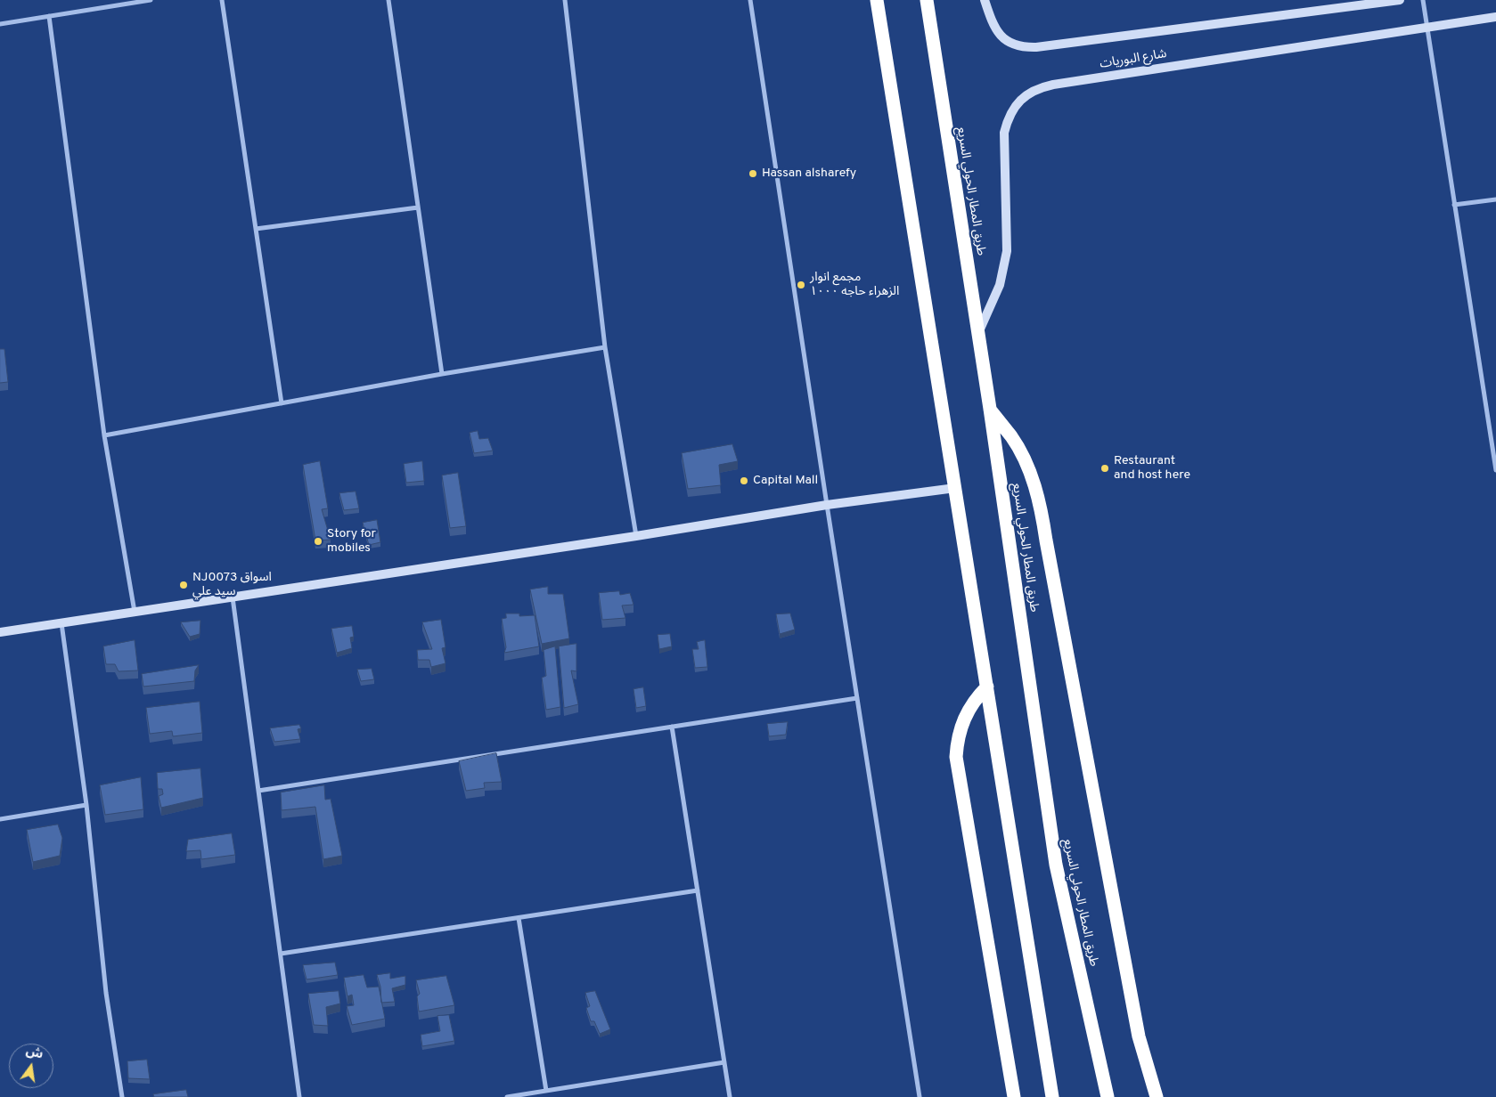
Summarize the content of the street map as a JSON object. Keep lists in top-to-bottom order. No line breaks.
{"streets":{"highway":["طريق المطار الحولي السريع"],"street":["شارع البوريات"]},"crossings":[["شارع البوريات","طريق المطار الحولي السريع"]],"places":["Hassan alsharefy","مجمع انوار الزهراء حاجه ١٠٠٠","Restaurant and host here","Capital Mall","Story for mobiles","NJ0073 اسواق سيد علي"],"north":"top"}
